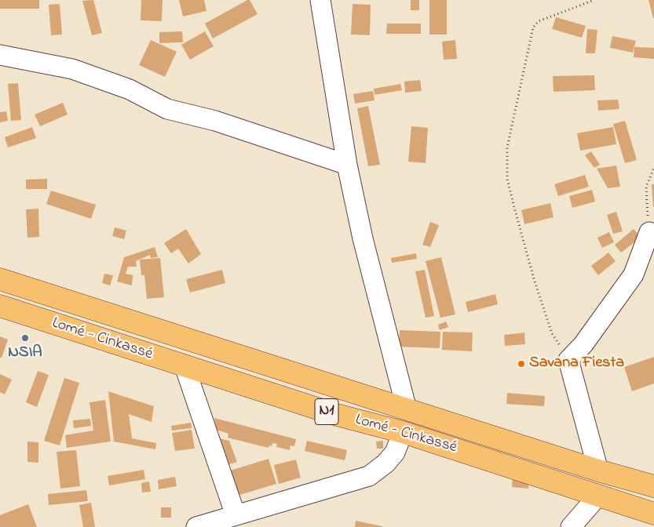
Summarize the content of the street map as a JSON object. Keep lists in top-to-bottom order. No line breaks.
{"streets":{"highway":["Lomé - Cinkassé","N1"]},"places":["NSIA","Savana Fiesta"]}
